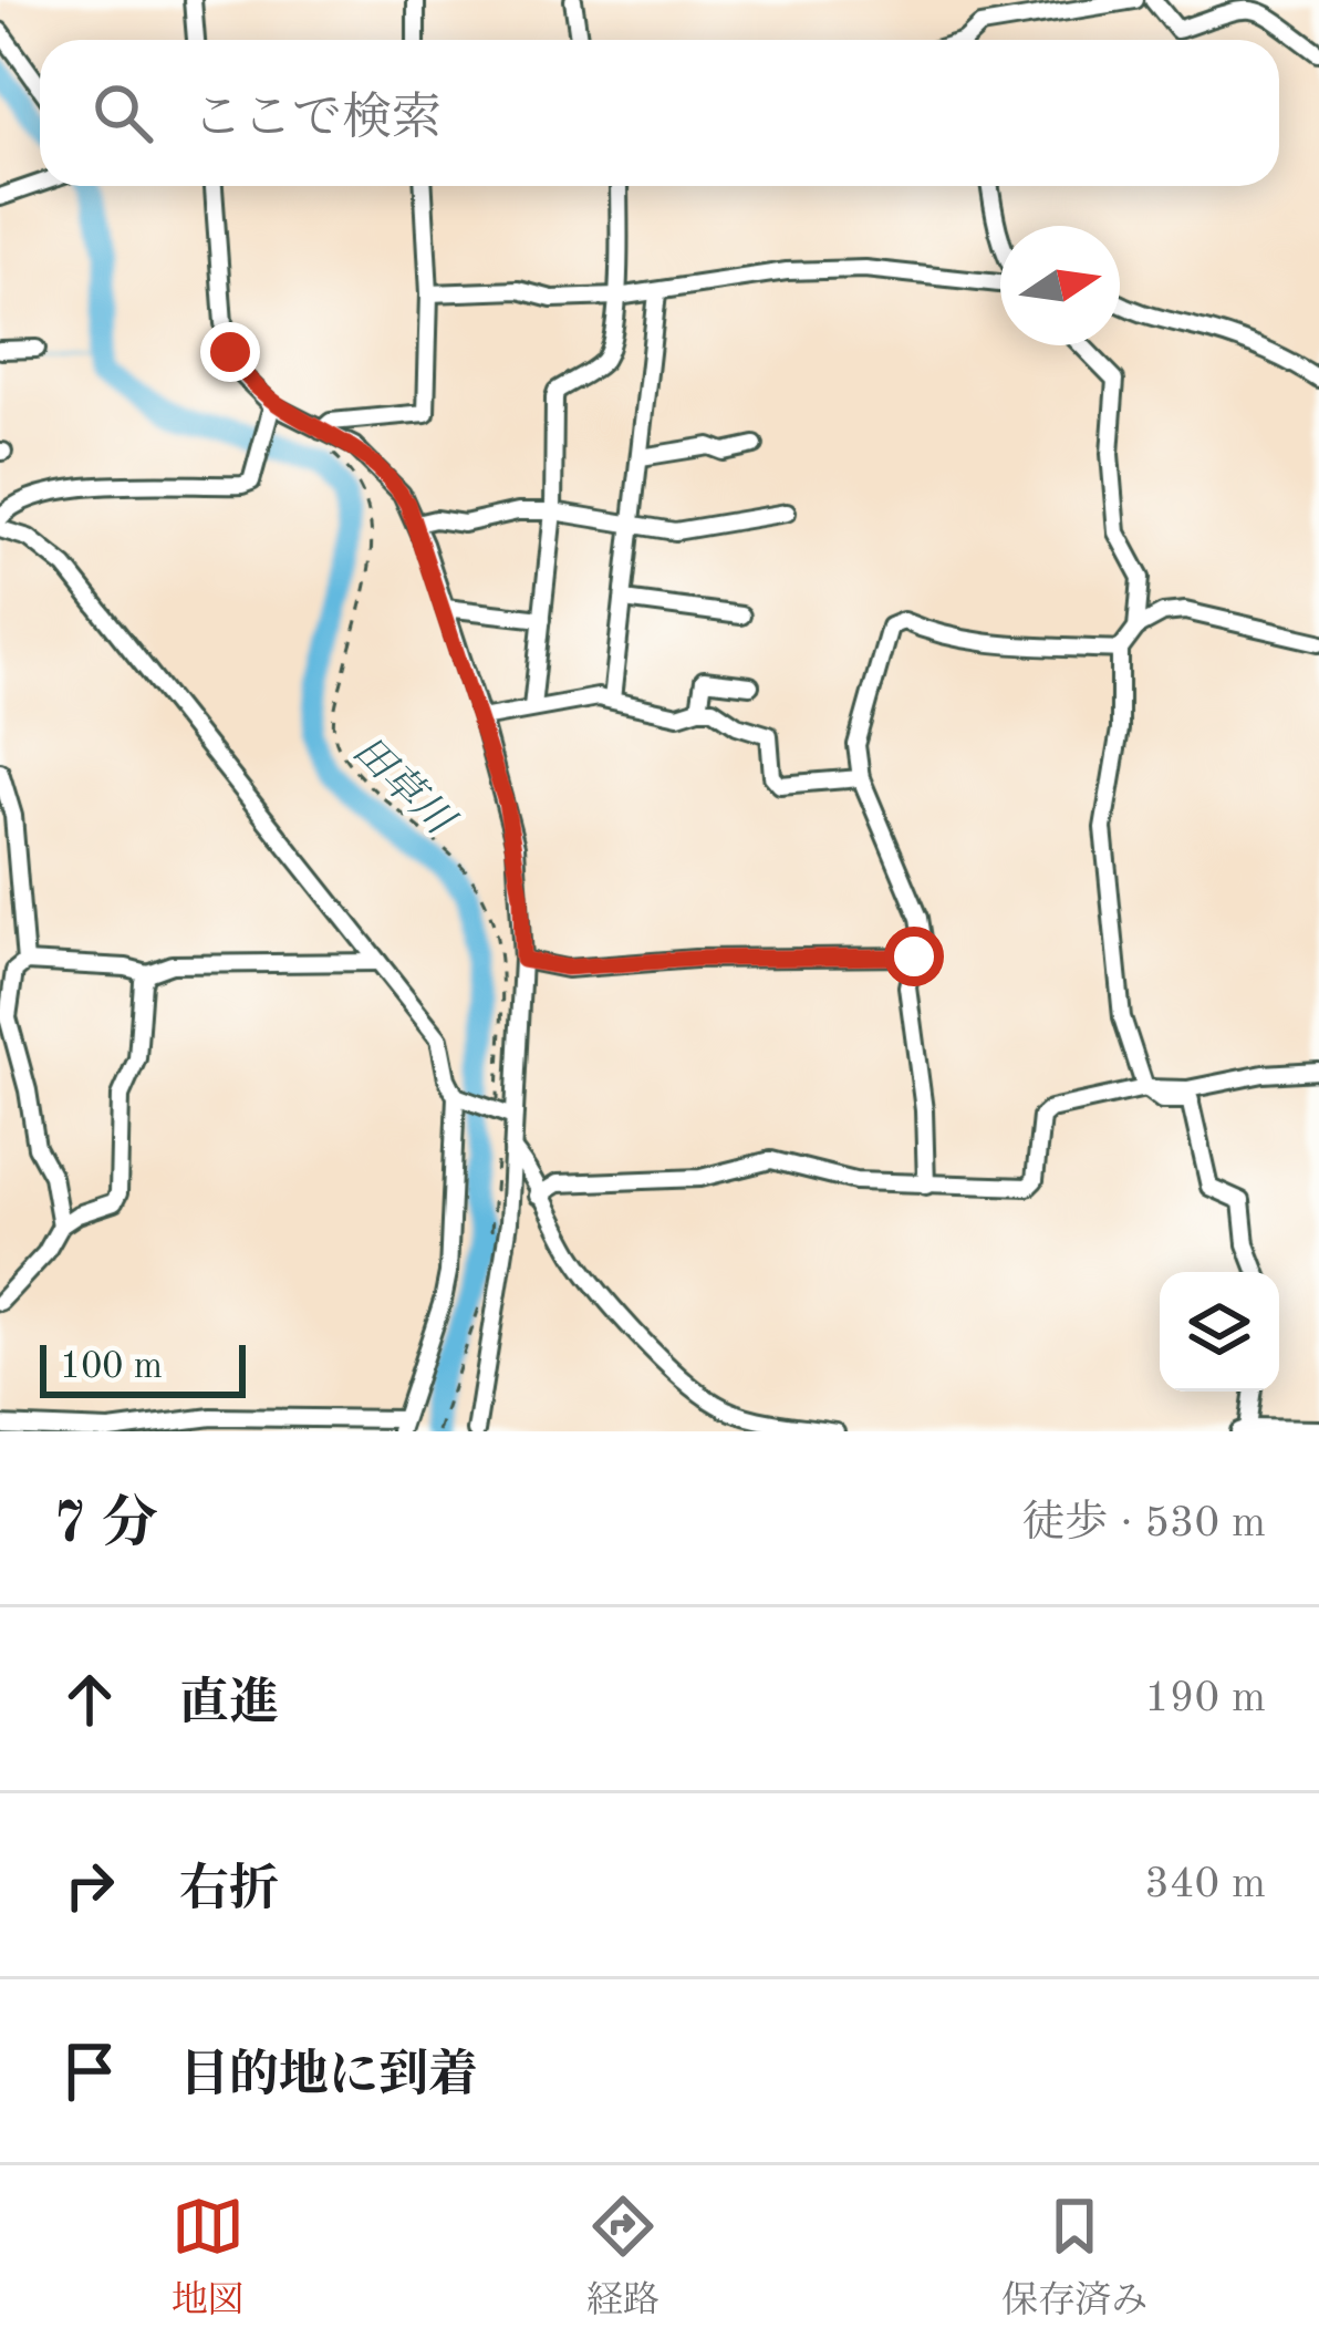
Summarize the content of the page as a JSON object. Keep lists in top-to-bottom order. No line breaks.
{"water":["田草川"],"scale_bar":"100 m","north":"right","page":{"search":"ここで検索","scale":"100 m","heading":["7 分","徒歩 · 530 m"],"list":[["直進","190 m"],["右折","340 m"],"目的地に到着"],"nav":["地図","経路","保存済み"]}}
